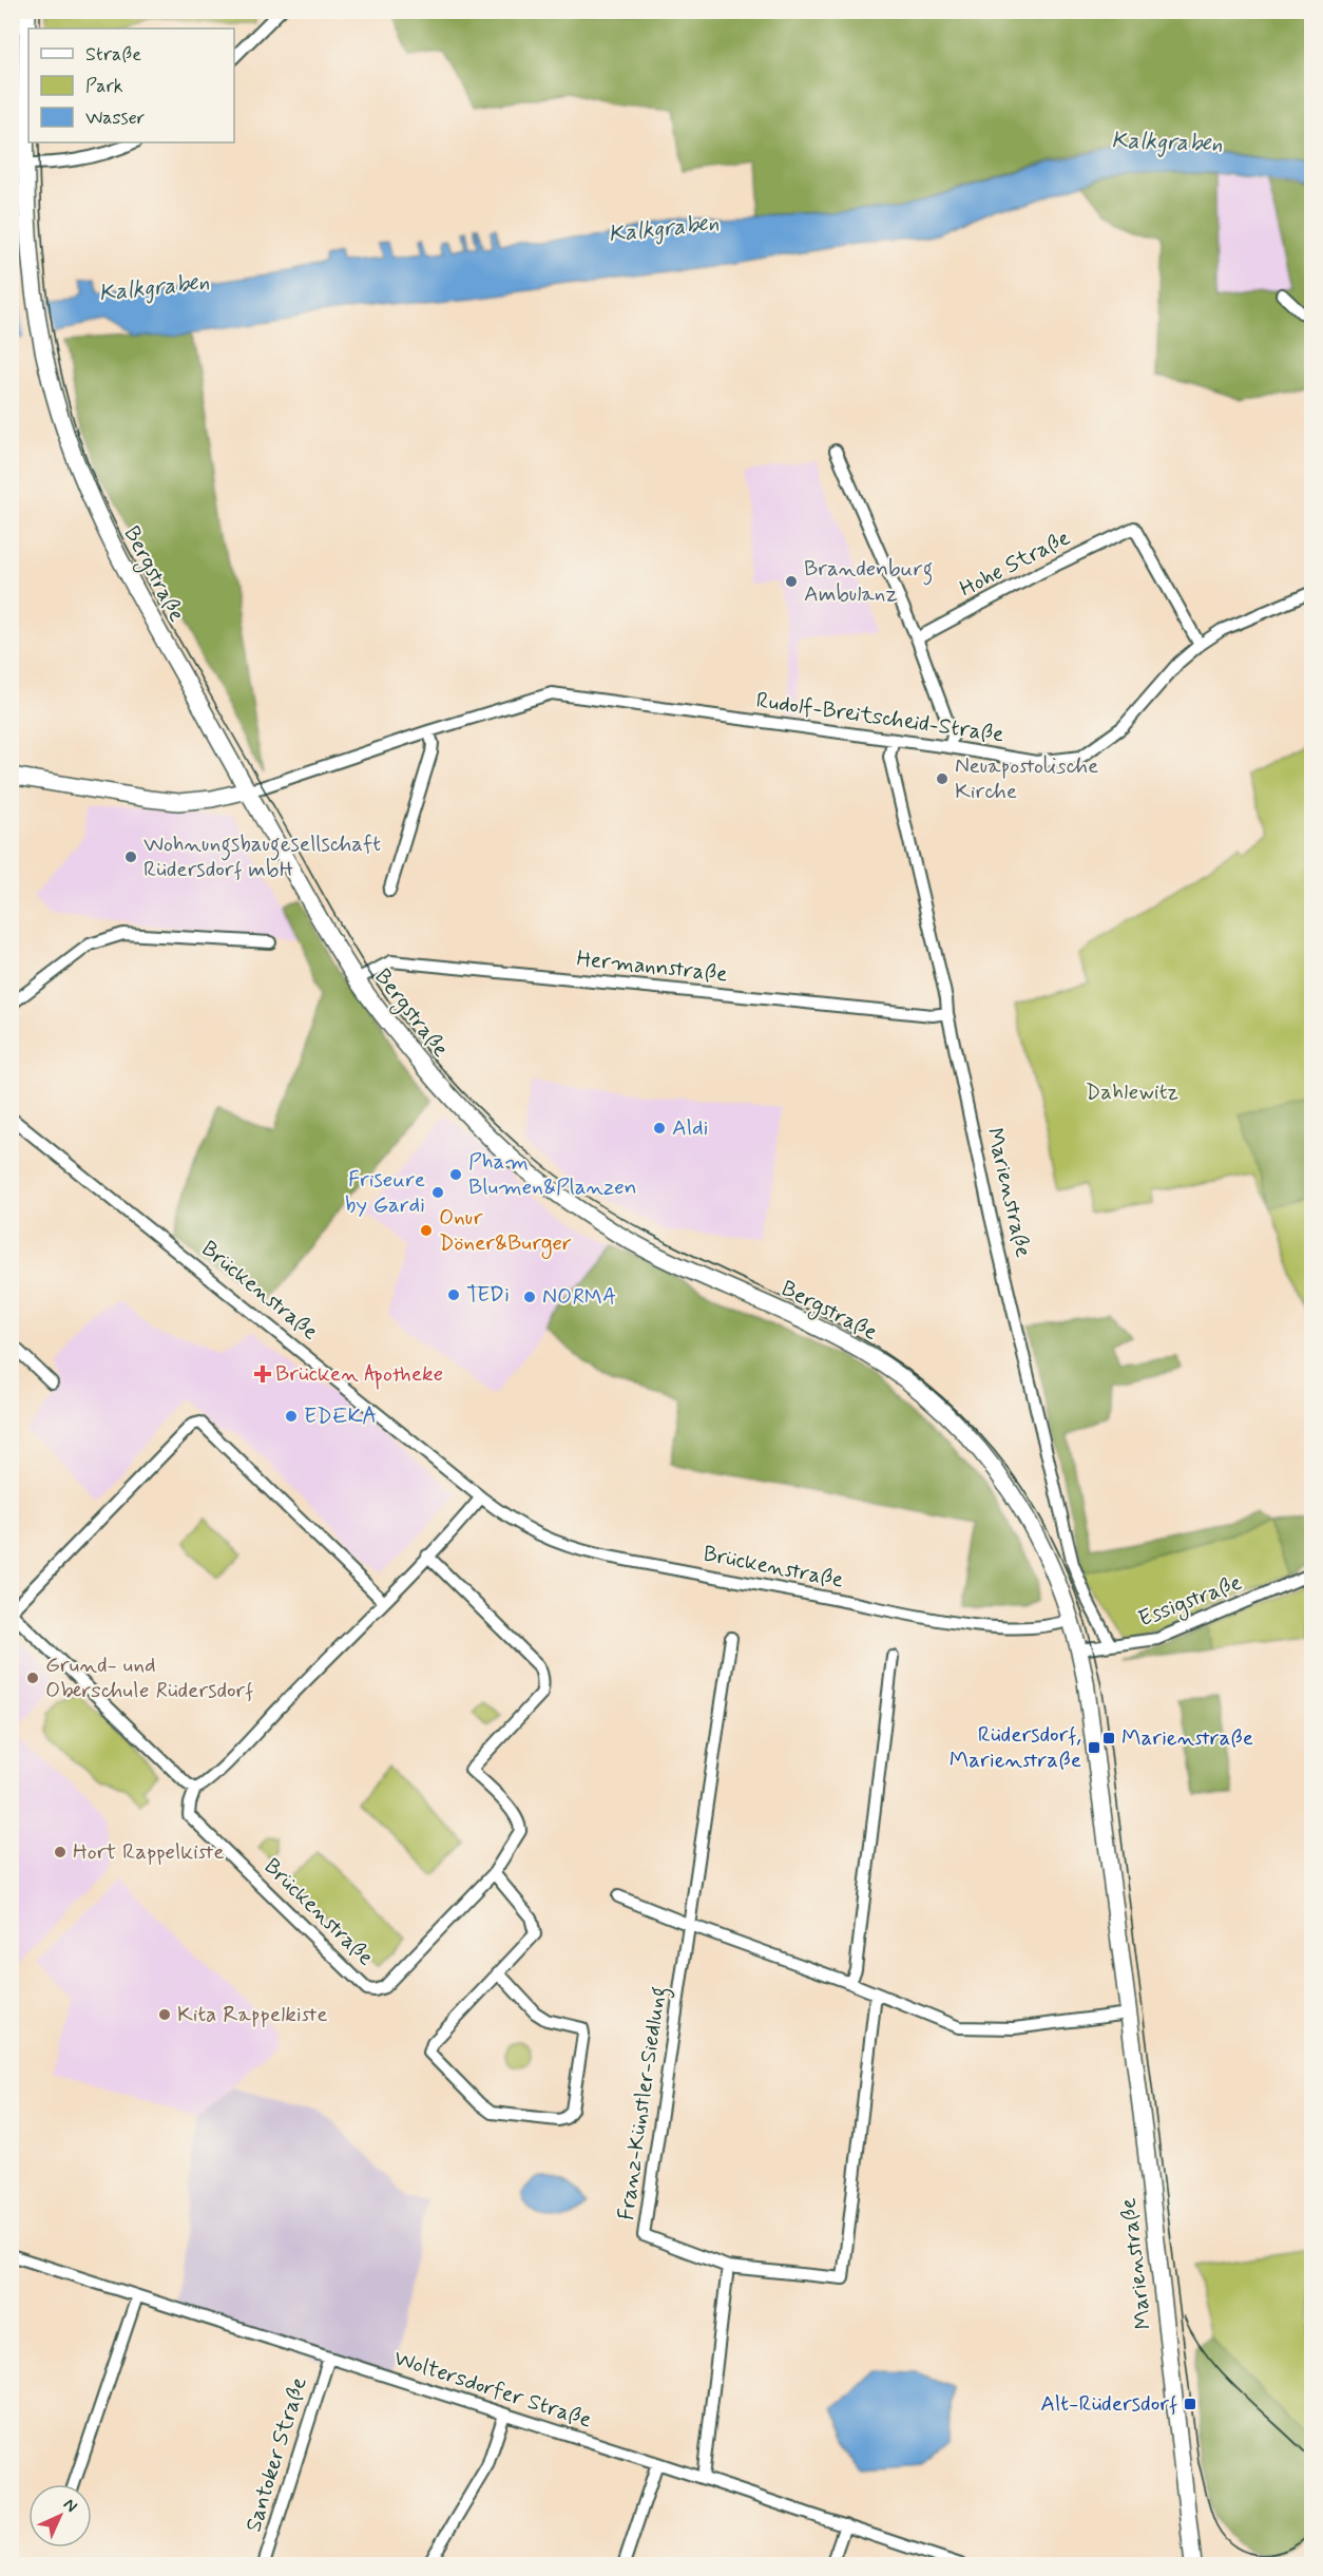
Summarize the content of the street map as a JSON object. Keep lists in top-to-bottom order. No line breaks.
{"streets":{"street":["Hohe Straße","Bergstraße","Rudolf-Breitscheid-Straße","Hermannstraße","Marienstraße","Brückenstraße","Essigstraße","Franz-Künstler-Siedlung","Woltersdorfer Straße","Santoker Straße"]},"crossings":[["Hohe Straße","Rudolf-Breitscheid-Straße"],["Bergstraße","Rudolf-Breitscheid-Straße"],["Bergstraße","Hermannstraße"],["Bergstraße","Marienstraße"],["Bergstraße","Brückenstraße"],["Rudolf-Breitscheid-Straße","Marienstraße"],["Hermannstraße","Marienstraße"],["Marienstraße","Brückenstraße"],["Marienstraße","Essigstraße"],["Woltersdorfer Straße","Santoker Straße"]],"water":["Kalkgraben"],"parks":["Dahlewitz"],"places":{"other":["Brandenburg Ambulanz","Neuapostolische Kirche","Wohnungsbaugesellschaft Rüdersdorf mbH","Aldi","Pham Blumen&Planzen","Friseure by Gardi","Onur Döner&Burger","TEDi","NORMA","EDEKA","Grund- und Oberschule Rüdersdorf","Hort Rappelkiste","Kita Rappelkiste"],"health":["Brücken Apotheke"],"transit":["Marienstraße","Rüdersdorf, Marienstraße","Alt-Rüdersdorf"]},"legend":["Straße","Park","Wasser"],"north":"top right"}
